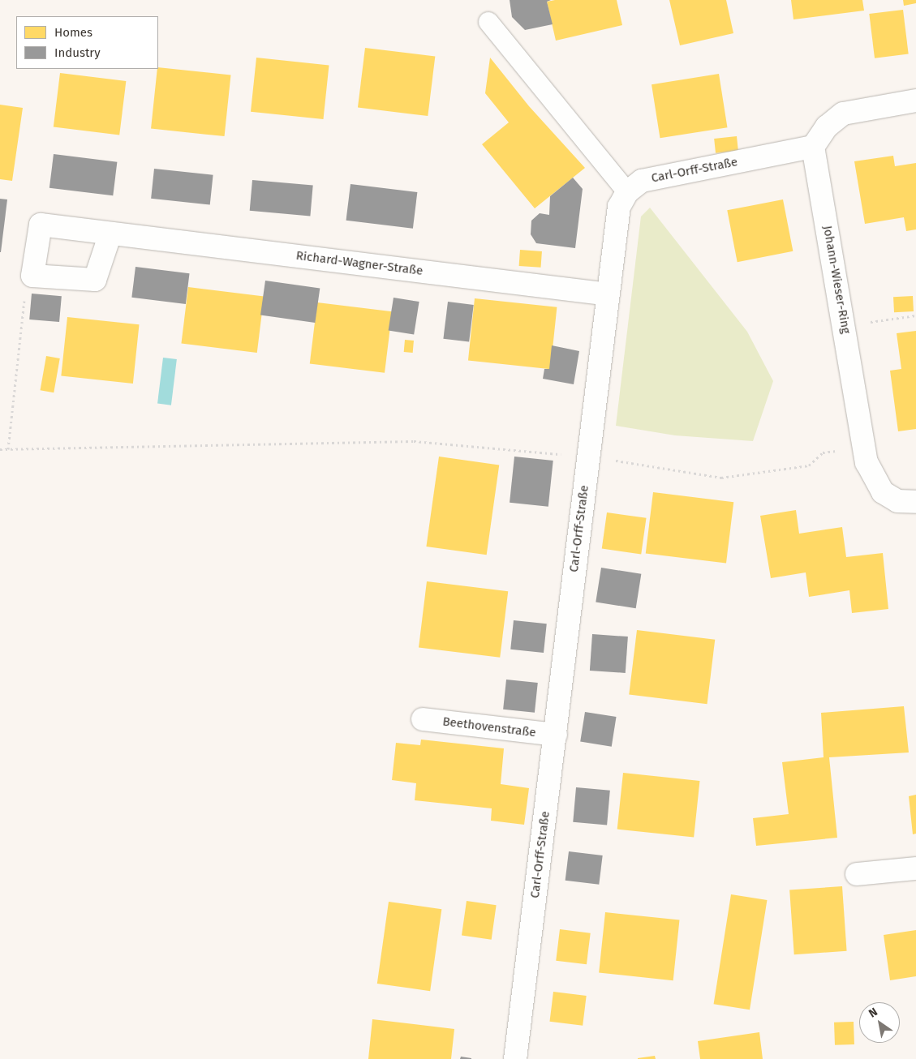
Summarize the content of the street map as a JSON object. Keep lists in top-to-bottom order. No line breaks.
{"streets":{"street":["Carl-Orff-Straße","Richard-Wagner-Straße","Johann-Wieser-Ring","Beethovenstraße"]},"crossings":[["Carl-Orff-Straße","Richard-Wagner-Straße"],["Carl-Orff-Straße","Johann-Wieser-Ring"],["Carl-Orff-Straße","Beethovenstraße"]],"legend":["Homes","Industry"],"north":"top left"}
